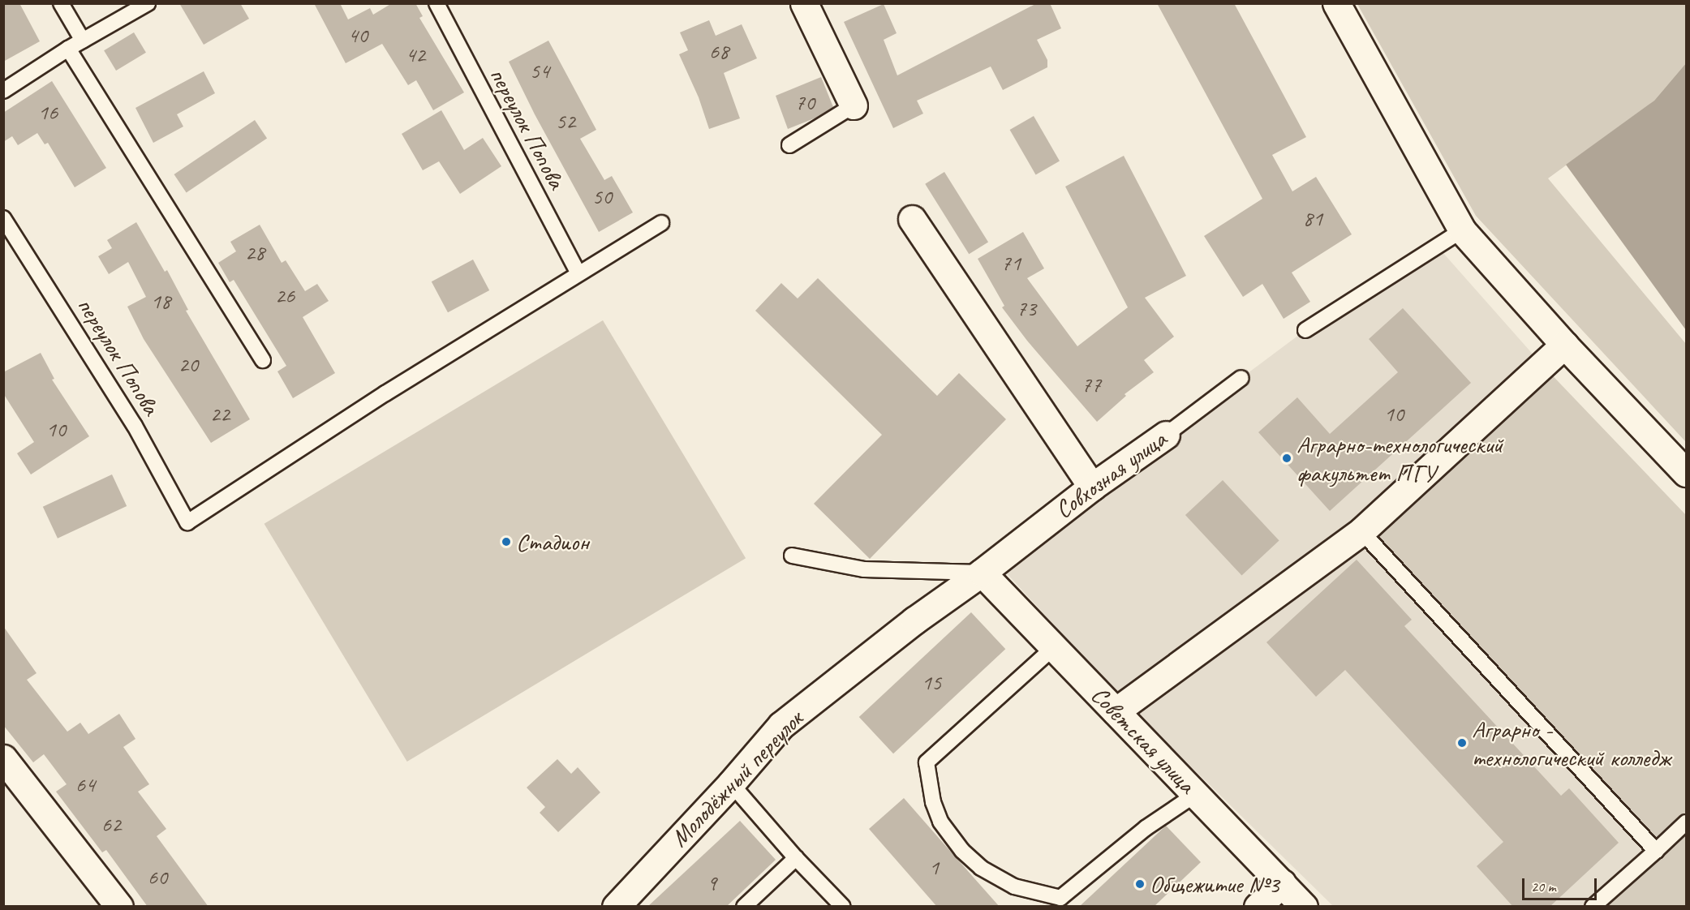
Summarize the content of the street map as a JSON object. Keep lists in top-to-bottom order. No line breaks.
{"streets":{"street":["Совхозная улица","Советская улица","Молодёжный переулок"],"lane":["переулок Попова"]},"crossings":[["Совхозная улица","Советская улица"],["Совхозная улица","Молодёжный переулок"],["Советская улица","Молодёжный переулок"]],"places":["Аграрно-технологический факультет ПГУ","Стадион","Аграрно - технологический колледж","Общежитие №3"],"house_numbers":["40","68","42","54","70","16","52","50","81","28","71","26","18","73","20","77","22","10","10","15","64","62","1","60","9"],"scale_bar":"20 m"}
